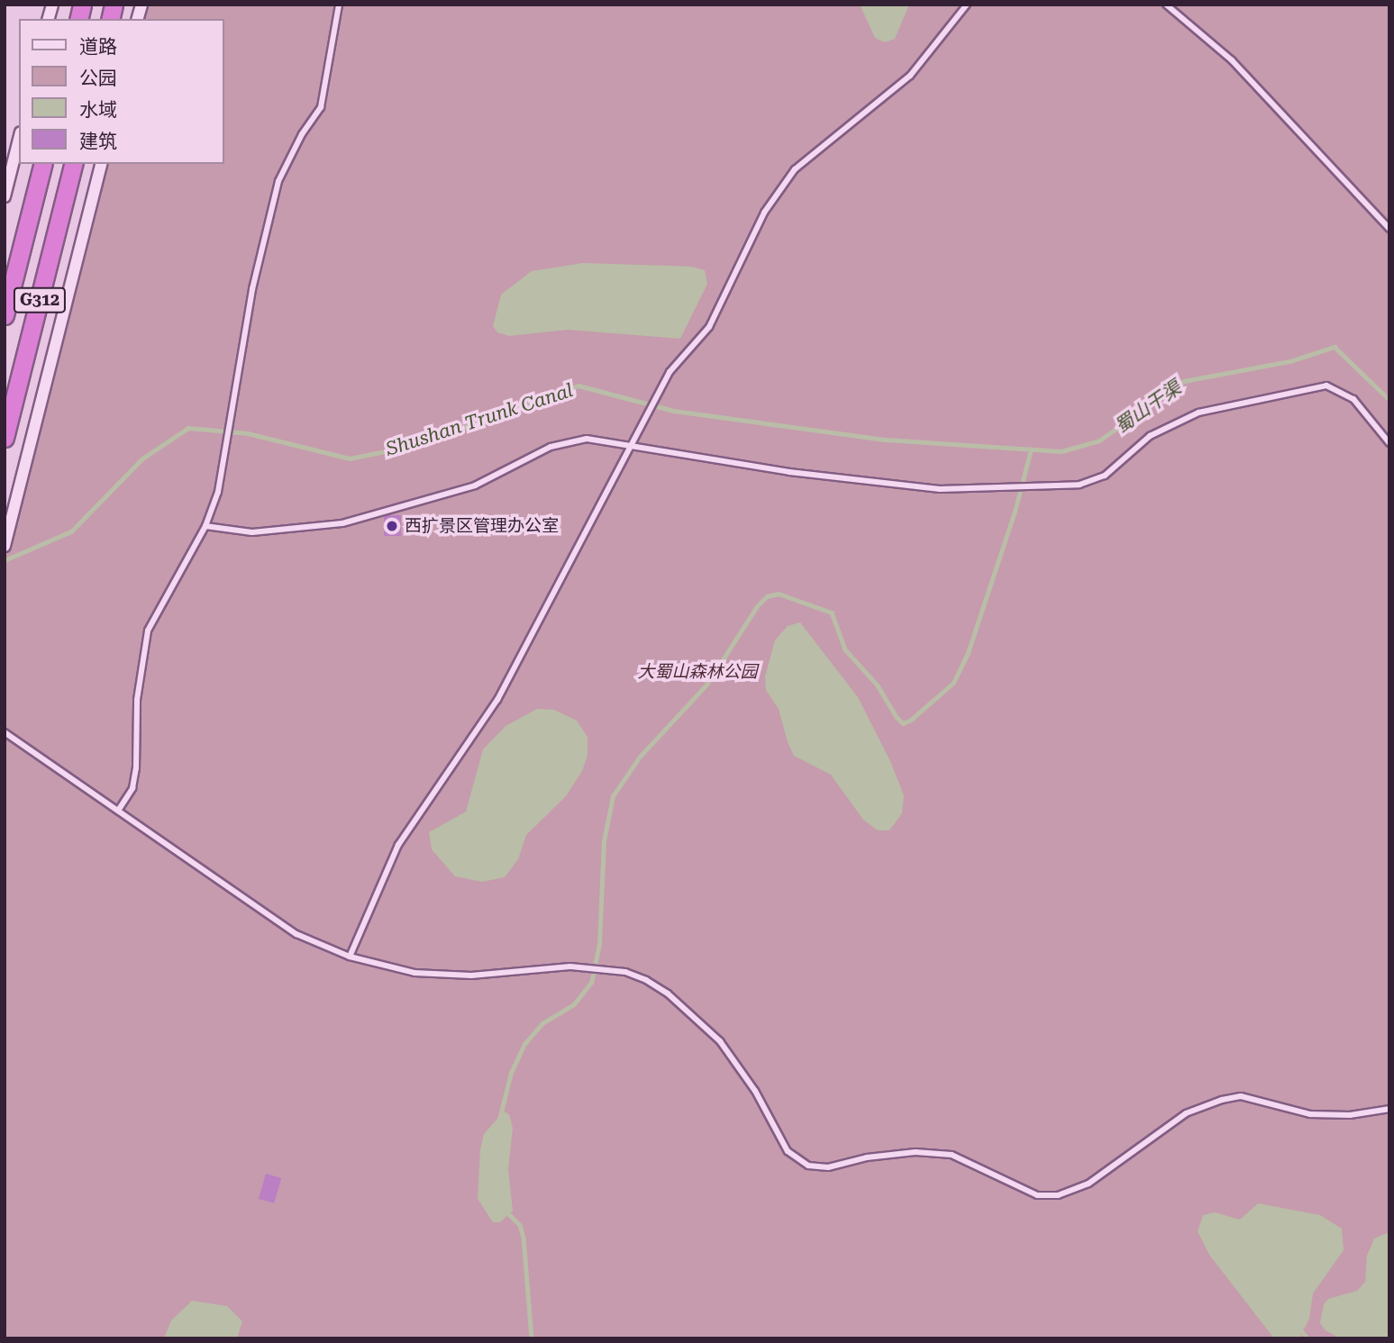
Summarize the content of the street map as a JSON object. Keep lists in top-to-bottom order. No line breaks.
{"streets":{"highway":["G312"]},"water":["蜀山干渠","Shushan Trunk Canal"],"parks":["大蜀山森林公园"],"places":["西扩景区管理办公室"],"legend":["道路","公园","水域","建筑"]}
